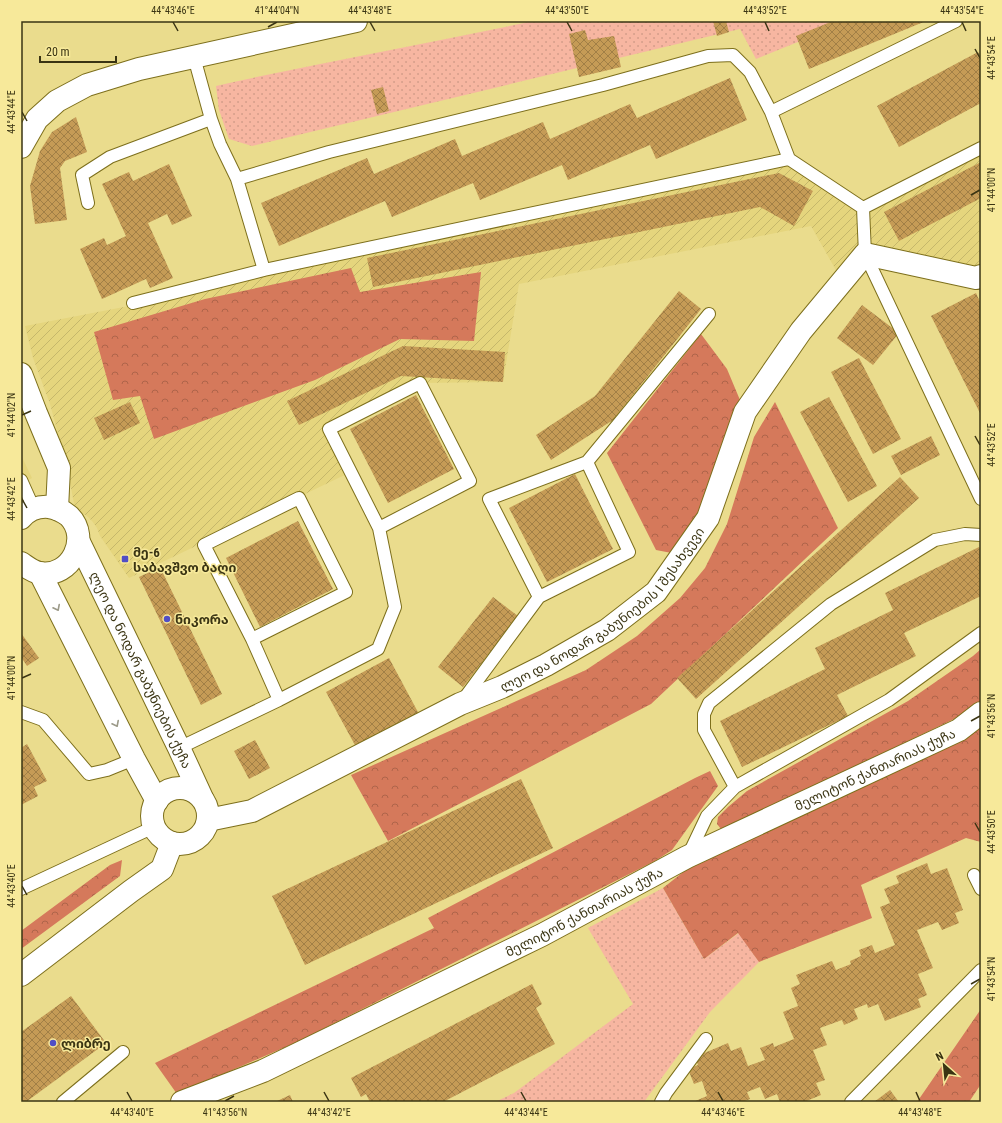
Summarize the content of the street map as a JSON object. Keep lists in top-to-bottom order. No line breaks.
{"streets":{"street":["ლეო და ნოდარ გაბუნიების I შესახვევი","ლეო და ნოდარ გაბუნიების ქუჩა","მელიტონ ქანთარიას ქუჩა"]},"crossings":[["ლეო და ნოდარ გაბუნიების I შესახვევი","ლეო და ნოდარ გაბუნიების ქუჩა"]],"places":{"transit":["მე-6 საბავშვო ბაღი"],"other":["ნიკორა","ლიბრე"]},"scale_bar":"20 m","north":"top left","coordinates":["44°43'46\"E","41°44'04\"N","44°43'48\"E","44°43'50\"E","44°43'52\"E","44°43'54\"E","44°43'44\"E","41°44'00\"N","41°44'02\"N","44°43'42\"E","41°43'56\"N","44°43'40\"E","41°43'54\"N"]}
